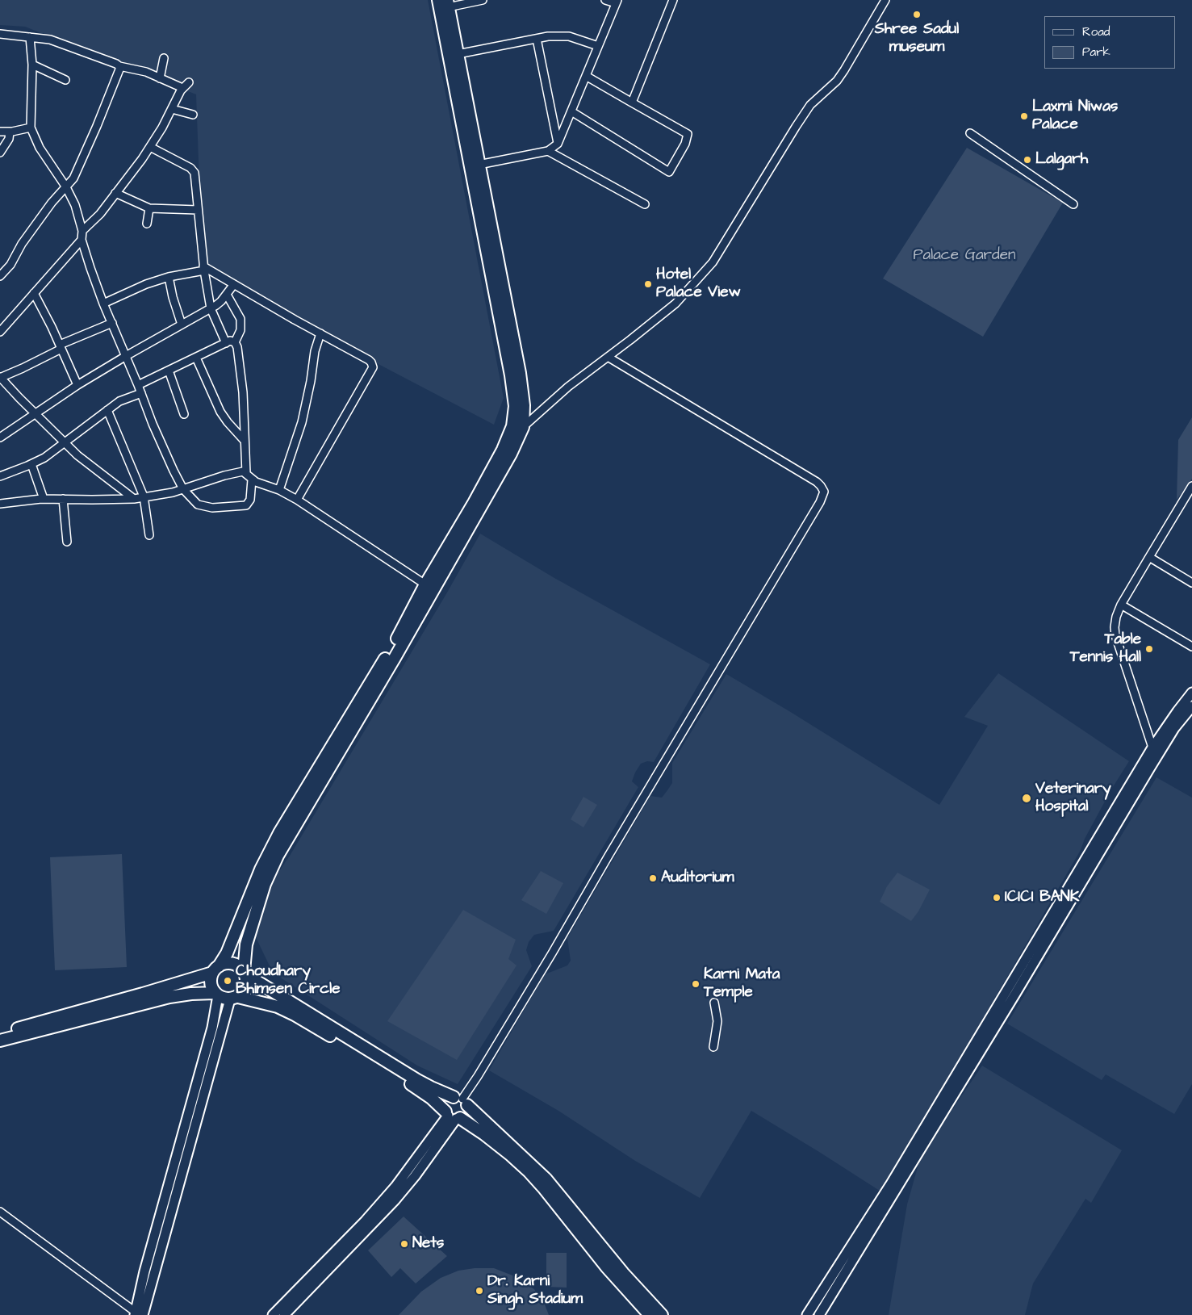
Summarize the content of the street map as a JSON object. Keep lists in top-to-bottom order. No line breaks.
{"parks":["Palace Garden"],"places":["Shree Sadul museum","Laxmi Niwas Palace","Lalgarh","Hotel Palace View","Table Tennis Hall","Veterinary Hospital","Auditorium","ICICI BANK","Choudhary Bhimsen Circle","Karni Mata Temple","Nets","Dr. Karni Singh Stadium"],"legend":["Road","Park"]}
